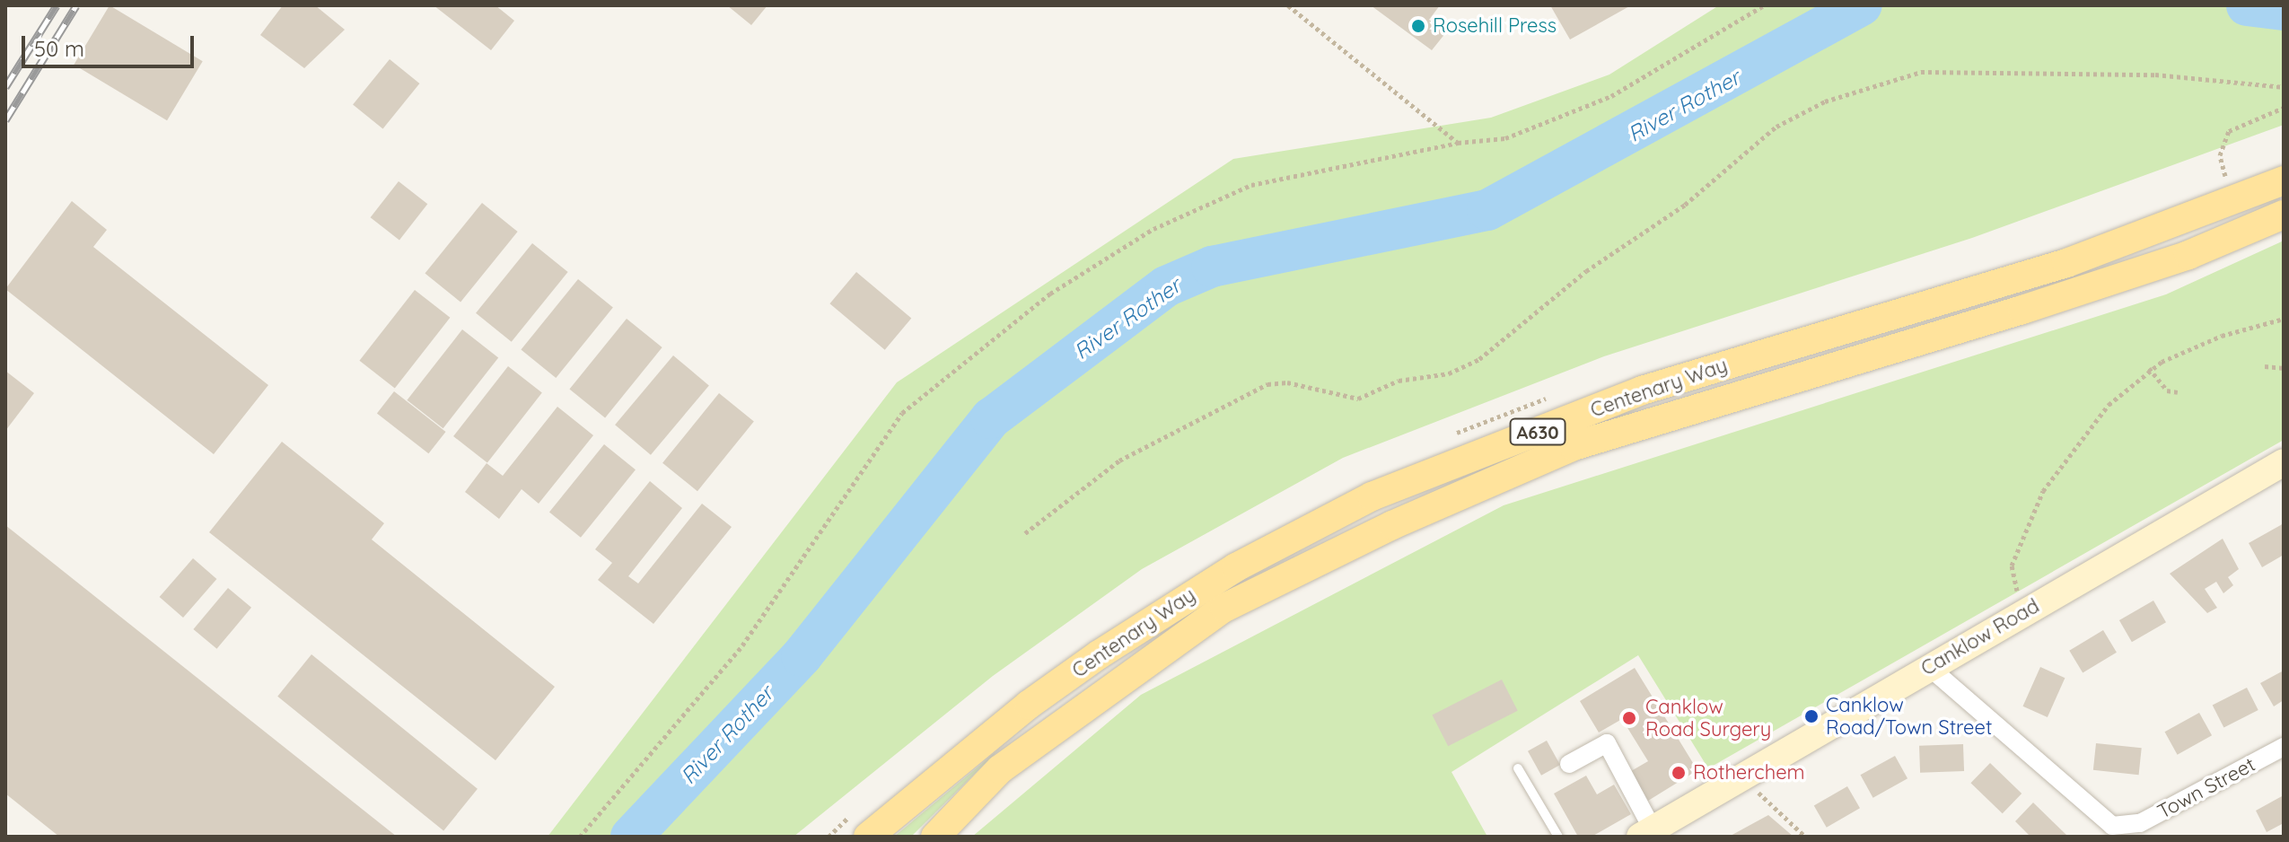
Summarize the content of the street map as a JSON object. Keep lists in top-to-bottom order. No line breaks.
{"streets":{"main road":["Centenary Way","A630"],"street":["Canklow Road","Town Street"]},"crossings":[["Canklow Road","Town Street"]],"water":["River Rother"],"places":["Rosehill Press","Canklow Road/Town Street","Canklow Road Surgery","Rotherchem"],"scale_bar":"50 m"}
